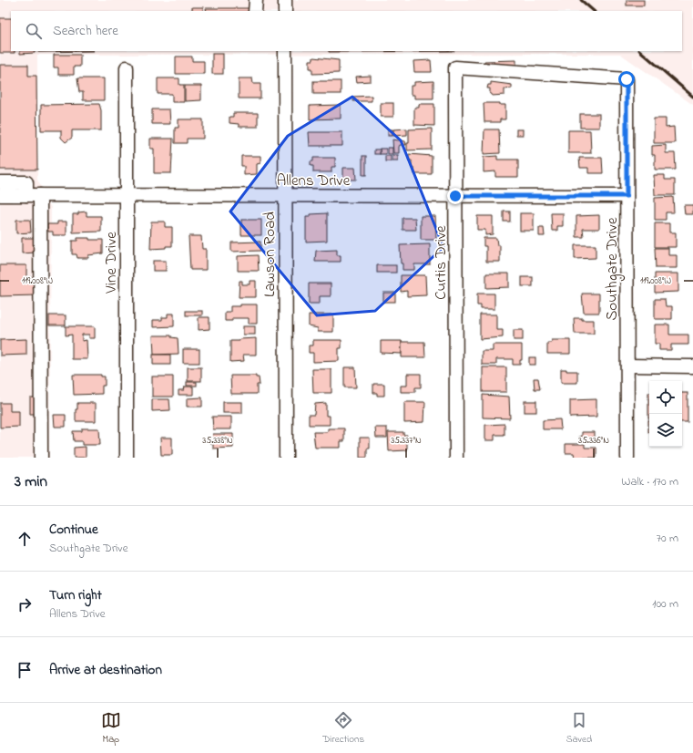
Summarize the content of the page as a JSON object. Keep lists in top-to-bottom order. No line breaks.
{"streets":{"street":["Allens Drive","Lawson Road","Vine Drive","Curtis Drive","Southgate Drive"]},"crossings":[["Allens Drive","Lawson Road"],["Allens Drive","Vine Drive"],["Allens Drive","Curtis Drive"],["Allens Drive","Southgate Drive"],["Curtis Drive","Southgate Drive"]],"page":{"search":"Search here","heading":["3 min","Walk · 170 m"],"list":[["Continue","Southgate Drive","70 m"],["Turn right","Allens Drive","100 m"],"Arrive at destination"],"nav":["Map","Directions","Saved"]},"coordinates":["119.008°W","35.338°N","35.337°N","35.336°N"]}
